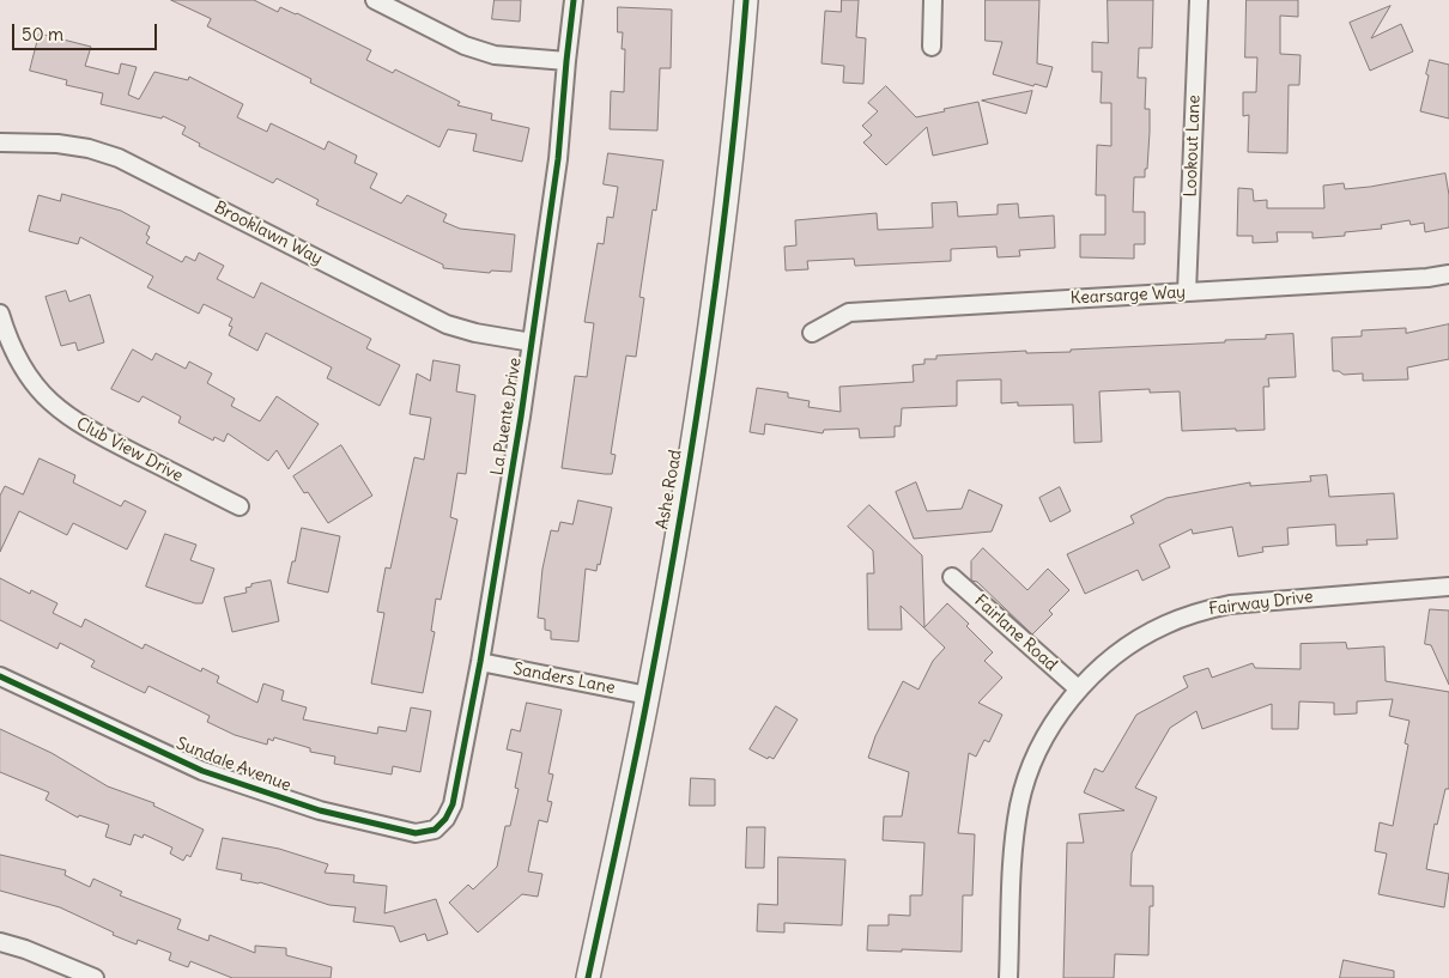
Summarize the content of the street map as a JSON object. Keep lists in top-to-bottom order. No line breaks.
{"streets":{"street":["Lookout Lane","Brooklawn Way","Kearsarge Way","La Puente Drive","Club View Drive","Ashe Road","Fairway Drive","Fairlane Road","Sanders Lane","Sundale Avenue"]},"crossings":[["Lookout Lane","Kearsarge Way"],["Brooklawn Way","La Puente Drive"],["La Puente Drive","Sanders Lane"],["La Puente Drive","Sundale Avenue"],["Ashe Road","Sanders Lane"],["Fairway Drive","Fairlane Road"]],"scale_bar":"50 m"}
